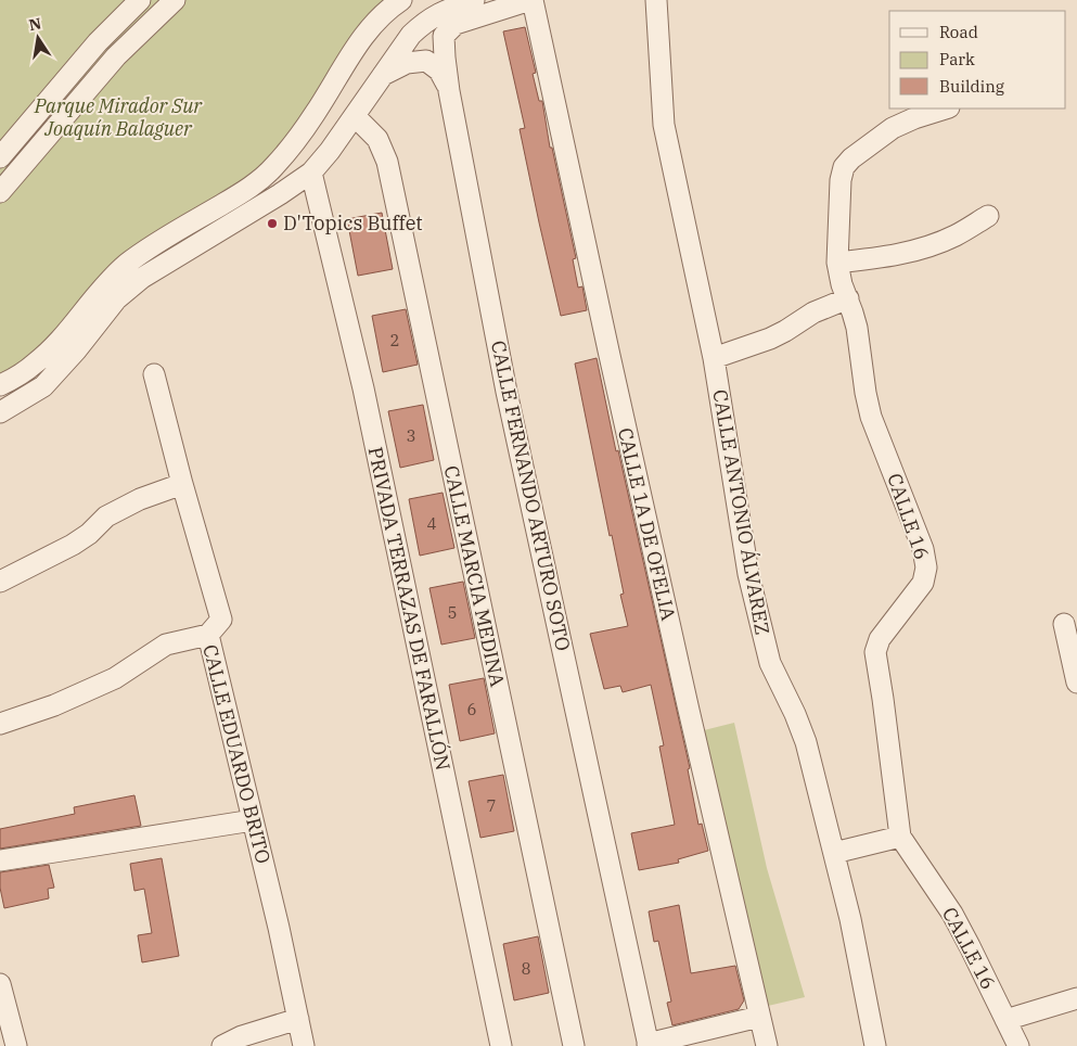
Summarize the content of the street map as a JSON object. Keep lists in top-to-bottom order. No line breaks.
{"streets":{"street":["CALLE FERNANDO ARTURO SOTO","CALLE ANTONIO ÁLVAREZ","CALLE 16","CALLE 1A DE OFELIA","CALLE MARCIA MEDINA","PRIVADA TERRAZAS DE FARALLÓN","CALLE EDUARDO BRITO"]},"crossings":[["CALLE FERNANDO ARTURO SOTO","CALLE 1A DE OFELIA"]],"parks":["Parque Mirador Sur Joaquín Balaguer"],"places":["D'Topics Buffet"],"house_numbers":["2","3","4","5","6","7","8"],"legend":["Road","Park","Building"],"north":"top"}
